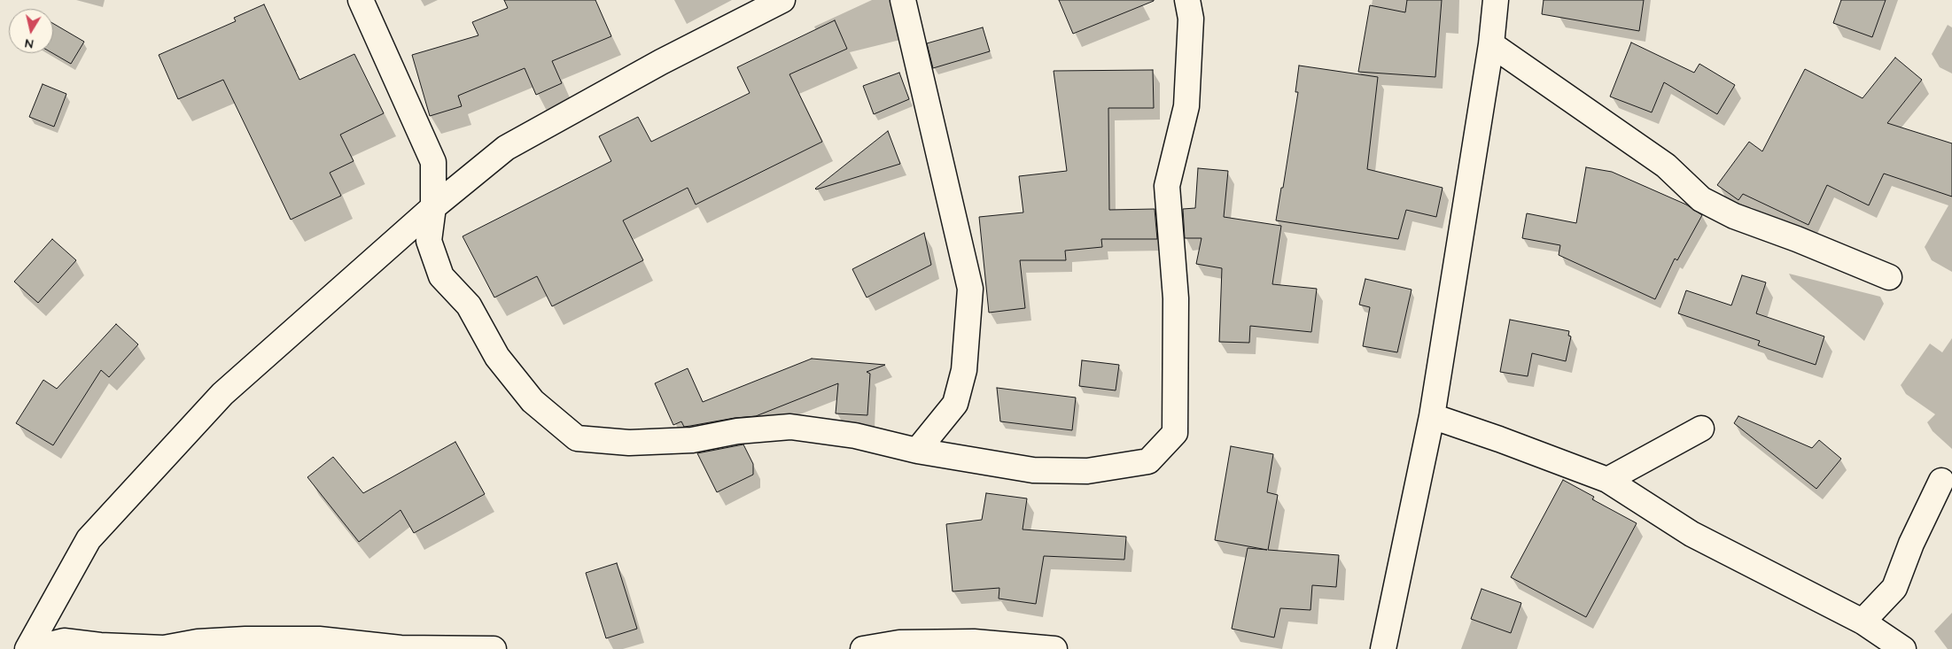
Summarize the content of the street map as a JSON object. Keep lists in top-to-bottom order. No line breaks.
{"north":"bottom"}
